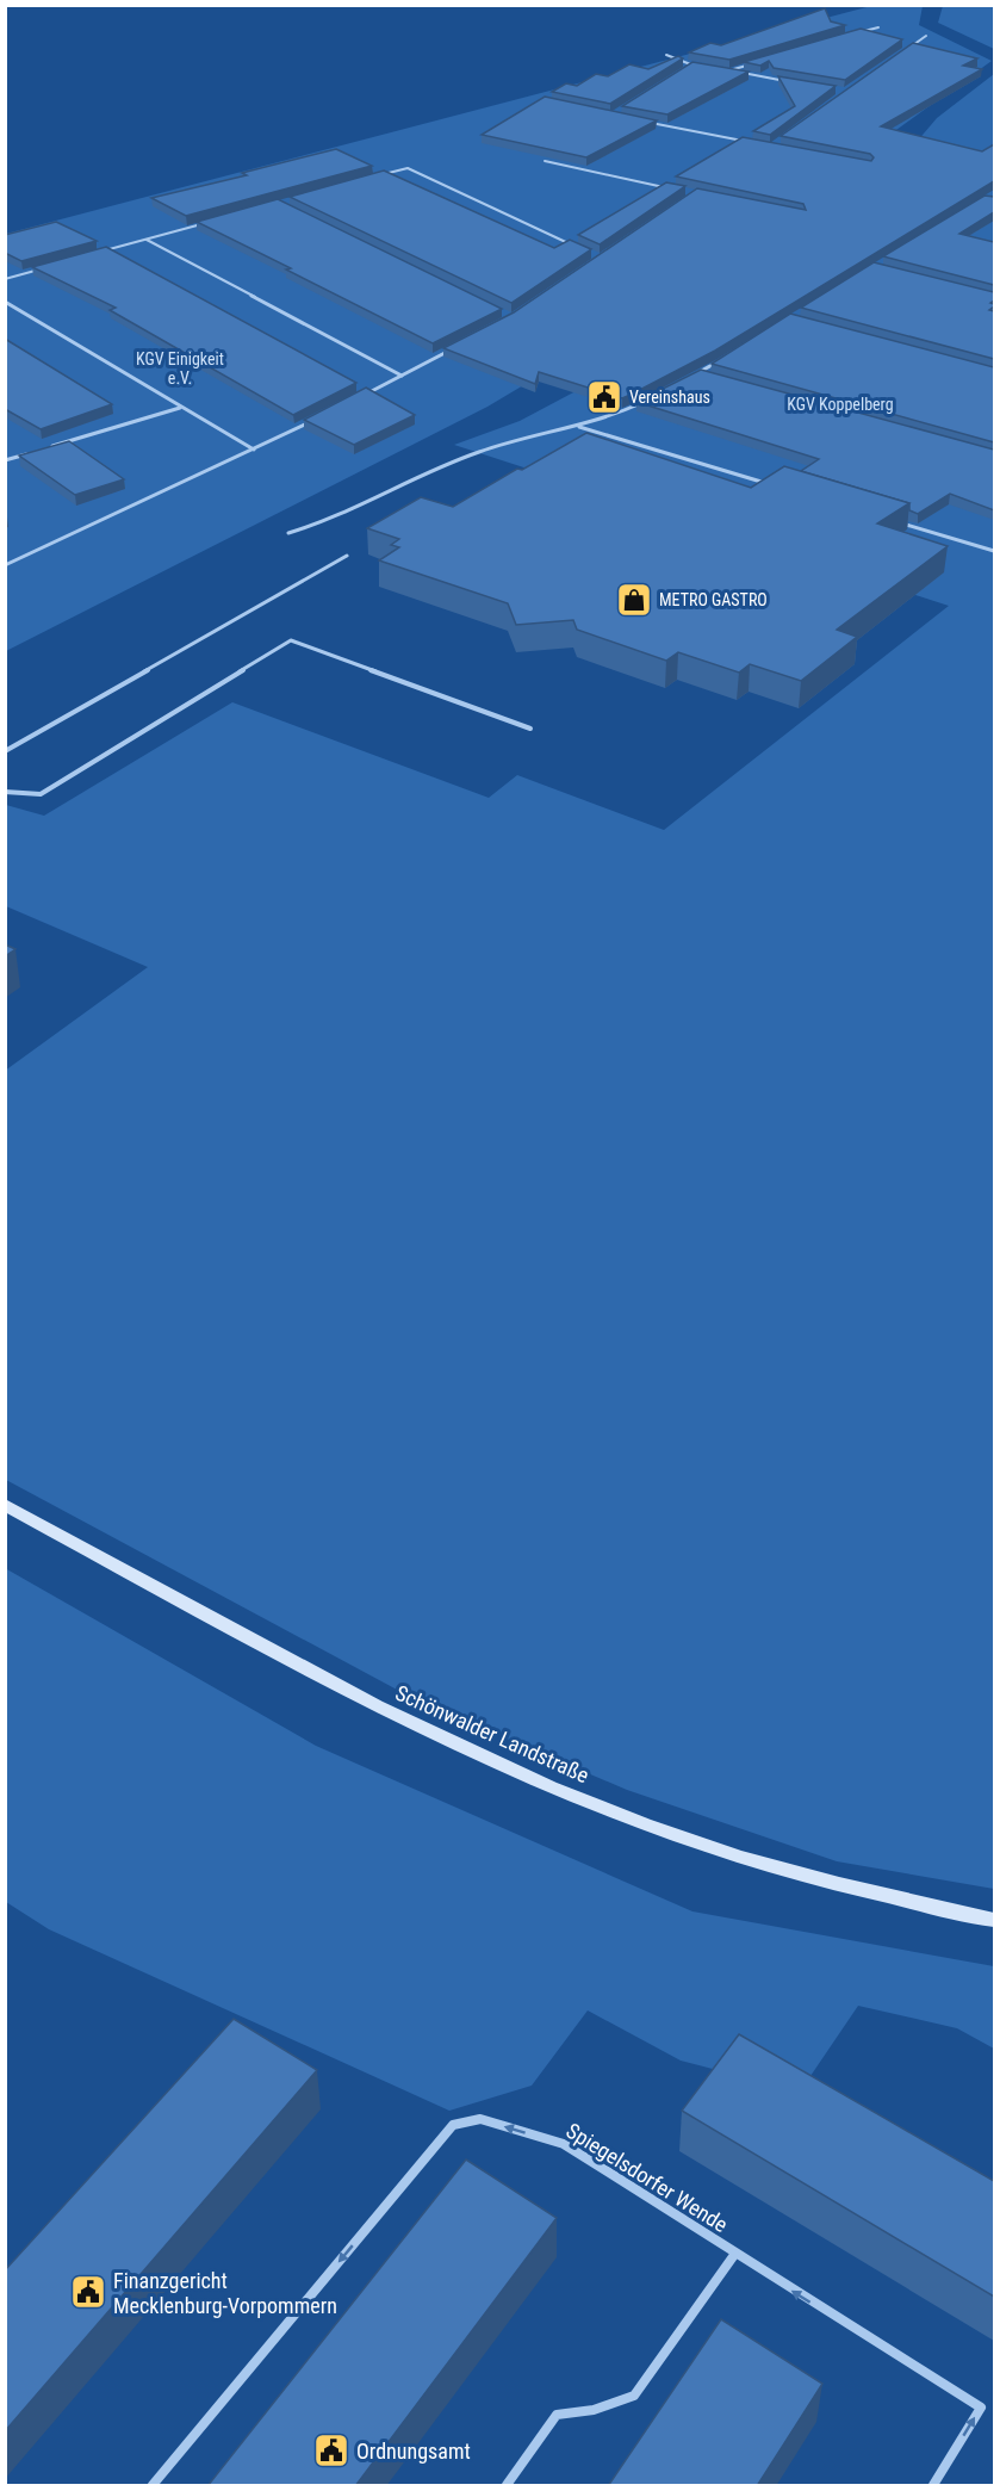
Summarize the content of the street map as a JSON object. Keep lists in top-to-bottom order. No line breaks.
{"streets":{"main road":["Schönwalder Landstraße"],"street":["Spiegelsdorfer Wende"]},"parks":["KGV Einigkeit e.V.","KGV Koppelberg"],"places":{"public building":["Vereinshaus","Finanzgericht Mecklenburg-Vorpommern","Ordnungsamt"],"shop":["METRO GASTRO"]}}
